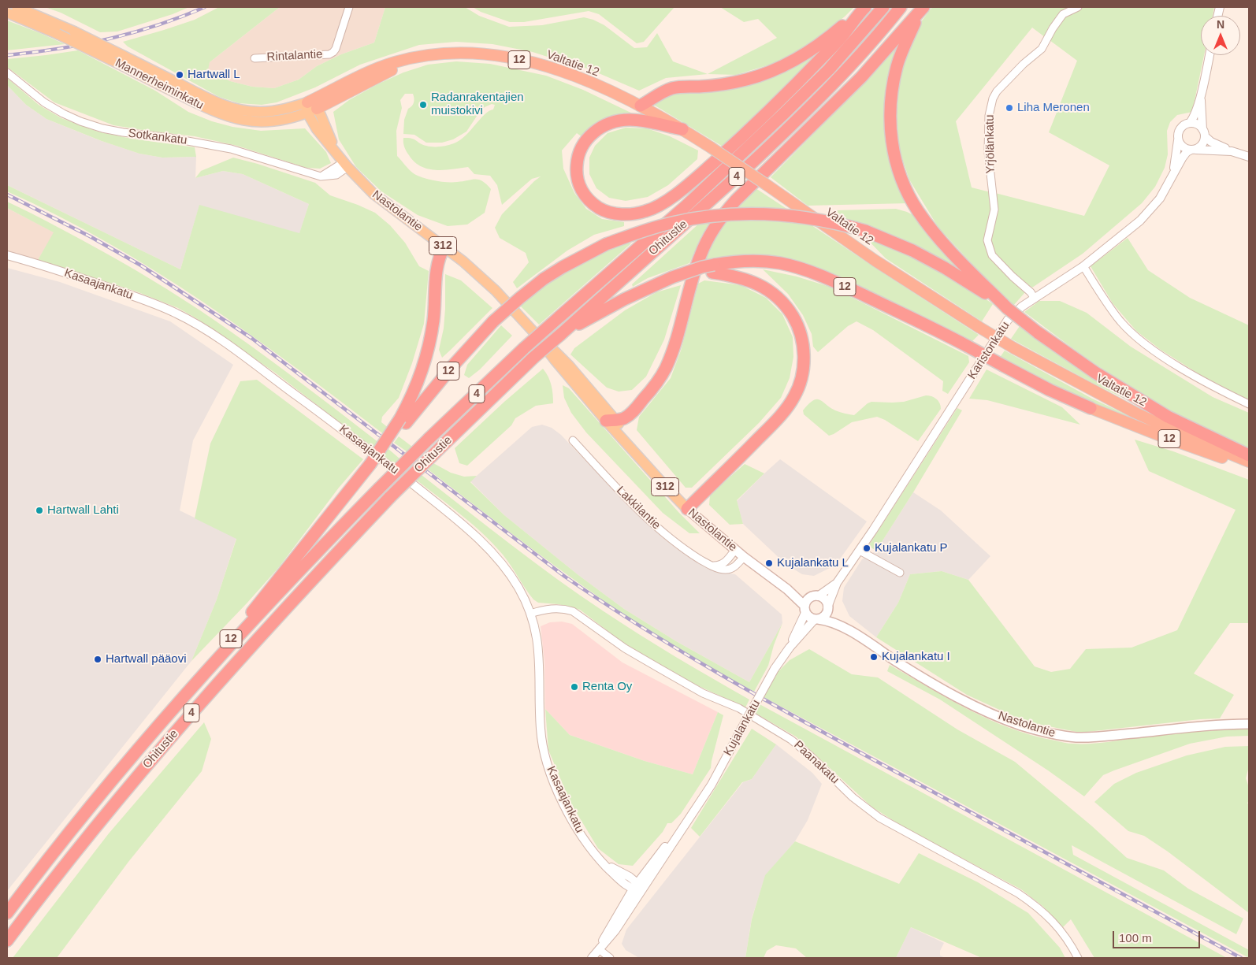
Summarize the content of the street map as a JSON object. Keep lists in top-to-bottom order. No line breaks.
{"streets":{"highway":["12","Valtatie 12","4","Ohitustie"],"main road":["Mannerheiminkatu","Nastolantie","312"],"street":["Rintalantie","Sotkankatu","Yrjölänkatu","Kasaajankatu","Karistonkatu","Lakkilantie","Kujalankatu","Paanakatu"]},"crossings":[["12","Ohitustie"],["Valtatie 12","Mannerheiminkatu"],["Valtatie 12","Nastolantie"],["Mannerheiminkatu","Nastolantie"],["Sotkankatu","Nastolantie"],["Yrjölänkatu","Karistonkatu"],["Nastolantie","Karistonkatu"],["Nastolantie","Lakkilantie"],["Nastolantie","Kujalankatu"],["Kasaajankatu","Kujalankatu"],["Kasaajankatu","Paanakatu"],["Karistonkatu","Kujalankatu"]],"places":["Hartwall L","Radanrakentajien muistokivi","Liha Meronen","Hartwall Lahti","Kujalankatu P","Kujalankatu L","Kujalankatu I","Hartwall pääovi","Renta Oy"],"scale_bar":"100 m","north":"top"}
